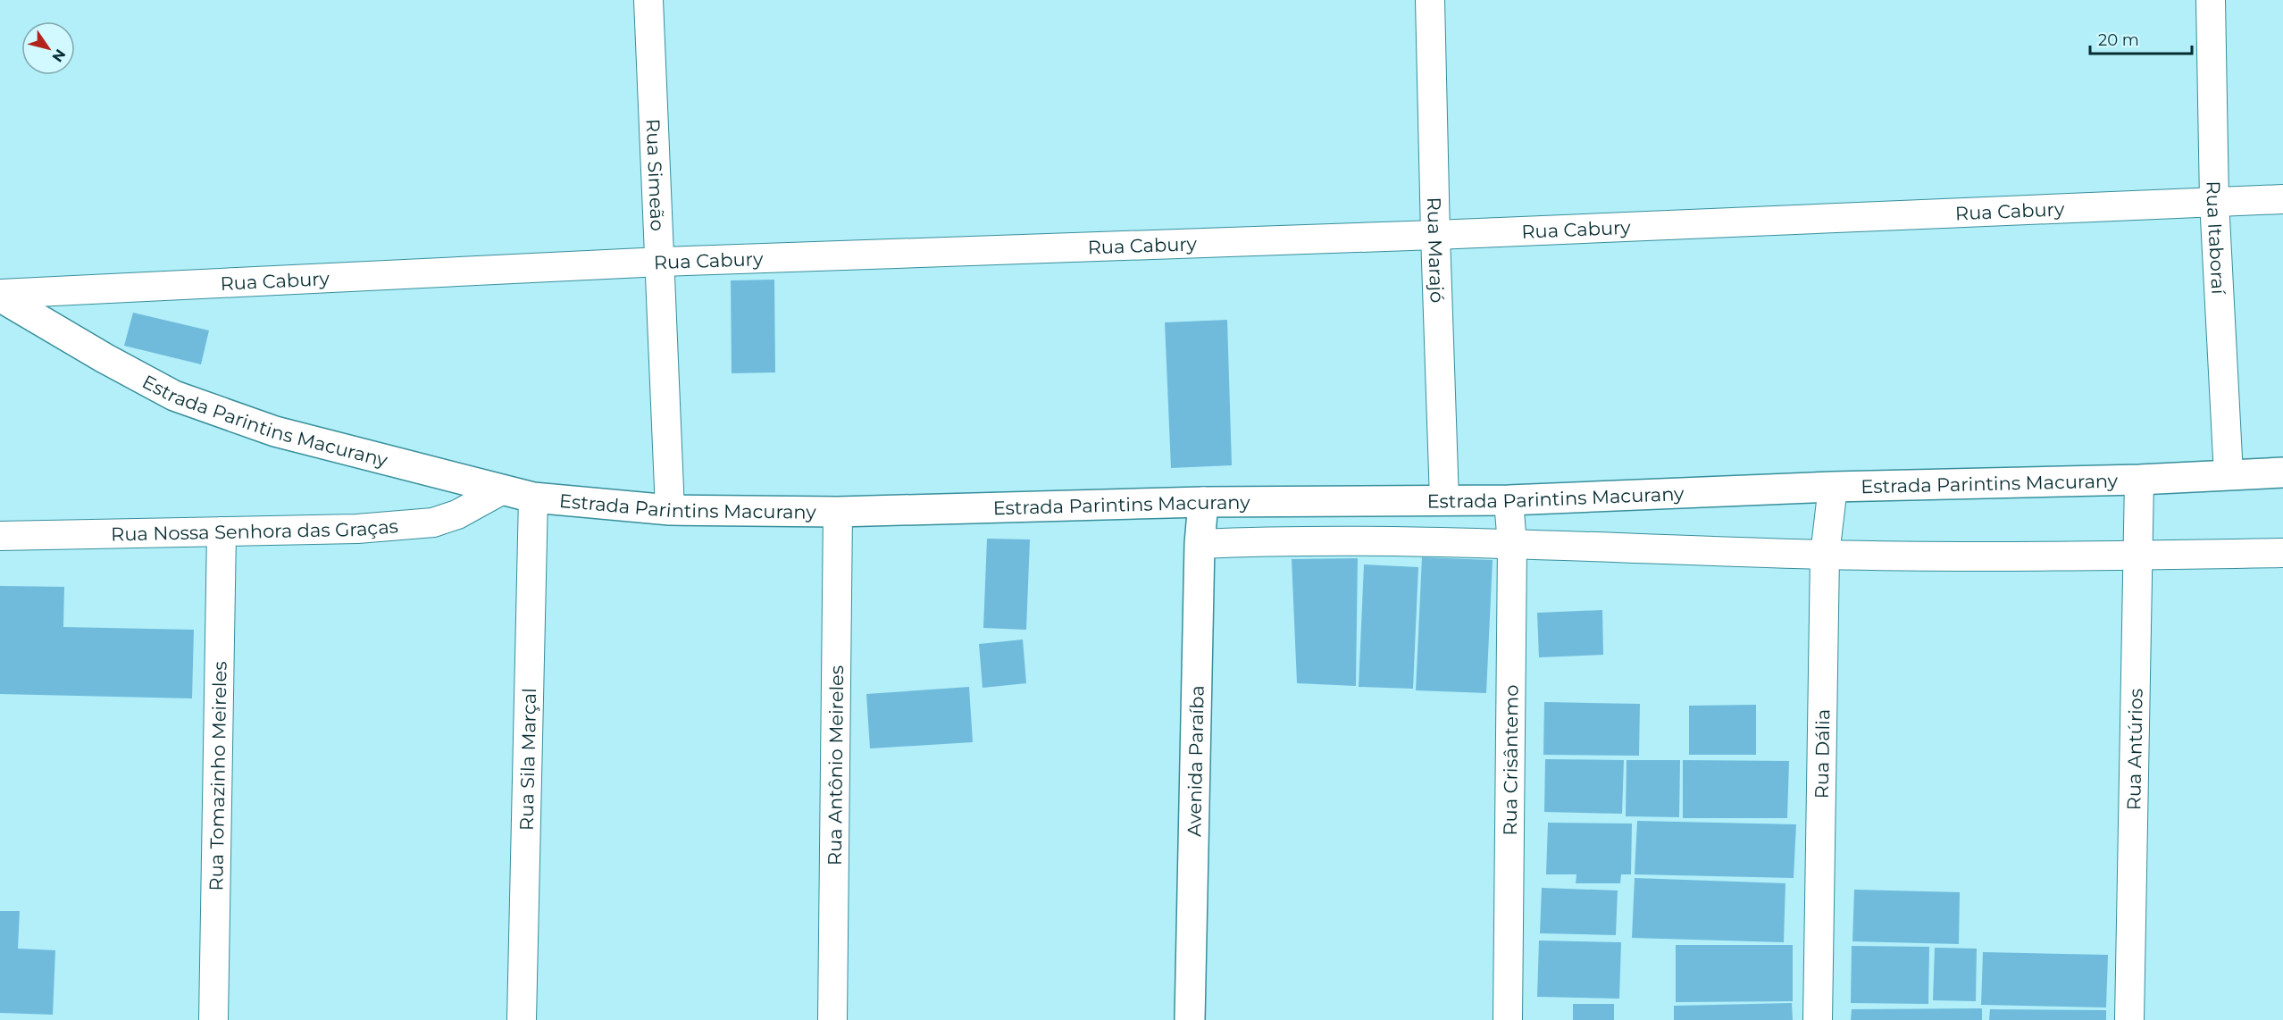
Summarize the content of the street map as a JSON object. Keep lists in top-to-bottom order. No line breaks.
{"streets":{"street":["Rua Simeão","Rua Cabury","Rua Itaboraí","Rua Marajó","Estrada Parintins Macurany","Rua Nossa Senhora das Graças","Rua Antúrios","Rua Dália","Rua Sila Marçal","Rua Crisântemo","Avenida Paraíba","Rua Antônio Meireles","Rua Tomazinho Meireles"]},"crossings":[["Rua Simeão","Rua Cabury"],["Rua Simeão","Estrada Parintins Macurany"],["Rua Cabury","Rua Itaboraí"],["Rua Cabury","Rua Marajó"],["Rua Cabury","Estrada Parintins Macurany"],["Rua Itaboraí","Estrada Parintins Macurany"],["Rua Marajó","Estrada Parintins Macurany"],["Estrada Parintins Macurany","Rua Nossa Senhora das Graças"],["Estrada Parintins Macurany","Rua Antúrios"],["Estrada Parintins Macurany","Rua Dália"],["Estrada Parintins Macurany","Rua Sila Marçal"],["Estrada Parintins Macurany","Rua Crisântemo"],["Estrada Parintins Macurany","Avenida Paraíba"],["Estrada Parintins Macurany","Rua Antônio Meireles"],["Rua Nossa Senhora das Graças","Rua Tomazinho Meireles"]],"scale_bar":"20 m","north":"bottom right"}
